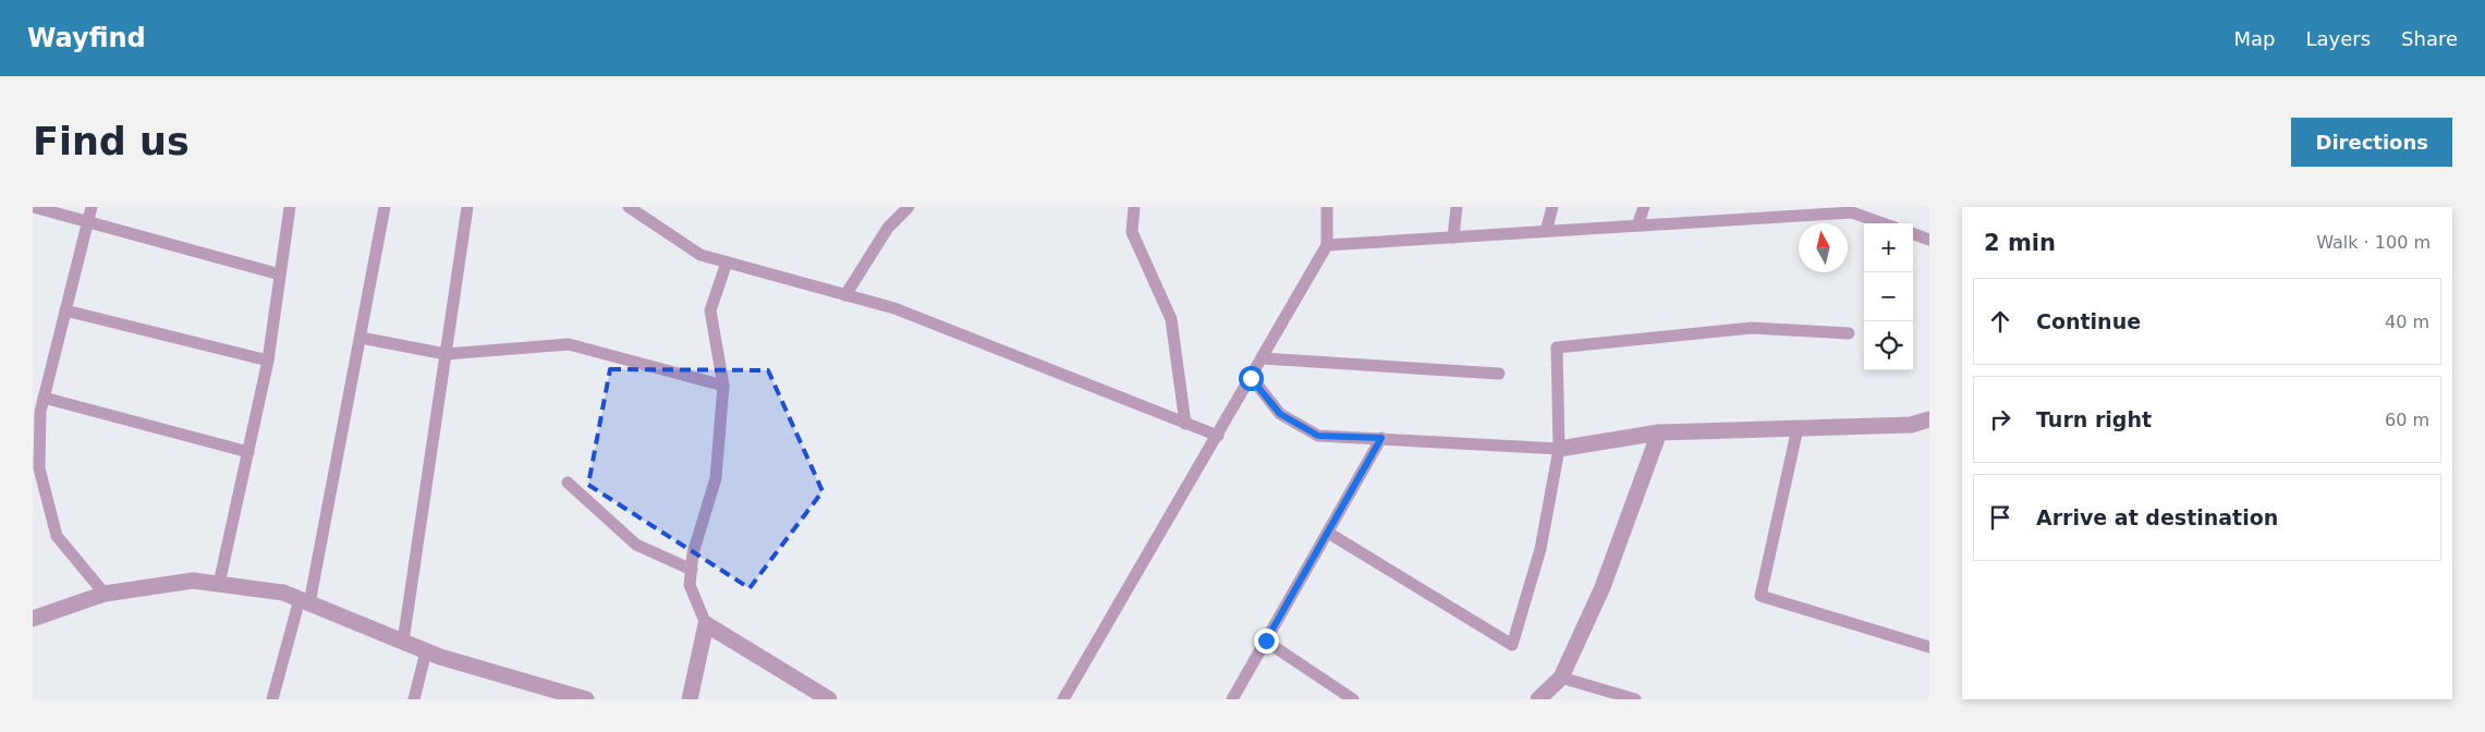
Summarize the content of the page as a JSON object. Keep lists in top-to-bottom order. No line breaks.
{"north":"top","page":{"header":"Wayfind","nav":["Map","Layers","Share"],"buttons":"Directions","title":"Find us","heading":["2 min","Walk · 100 m"],"map_buttons":["+","−"],"list":[["Continue","40 m"],["Turn right","60 m"],"Arrive at destination"]}}
